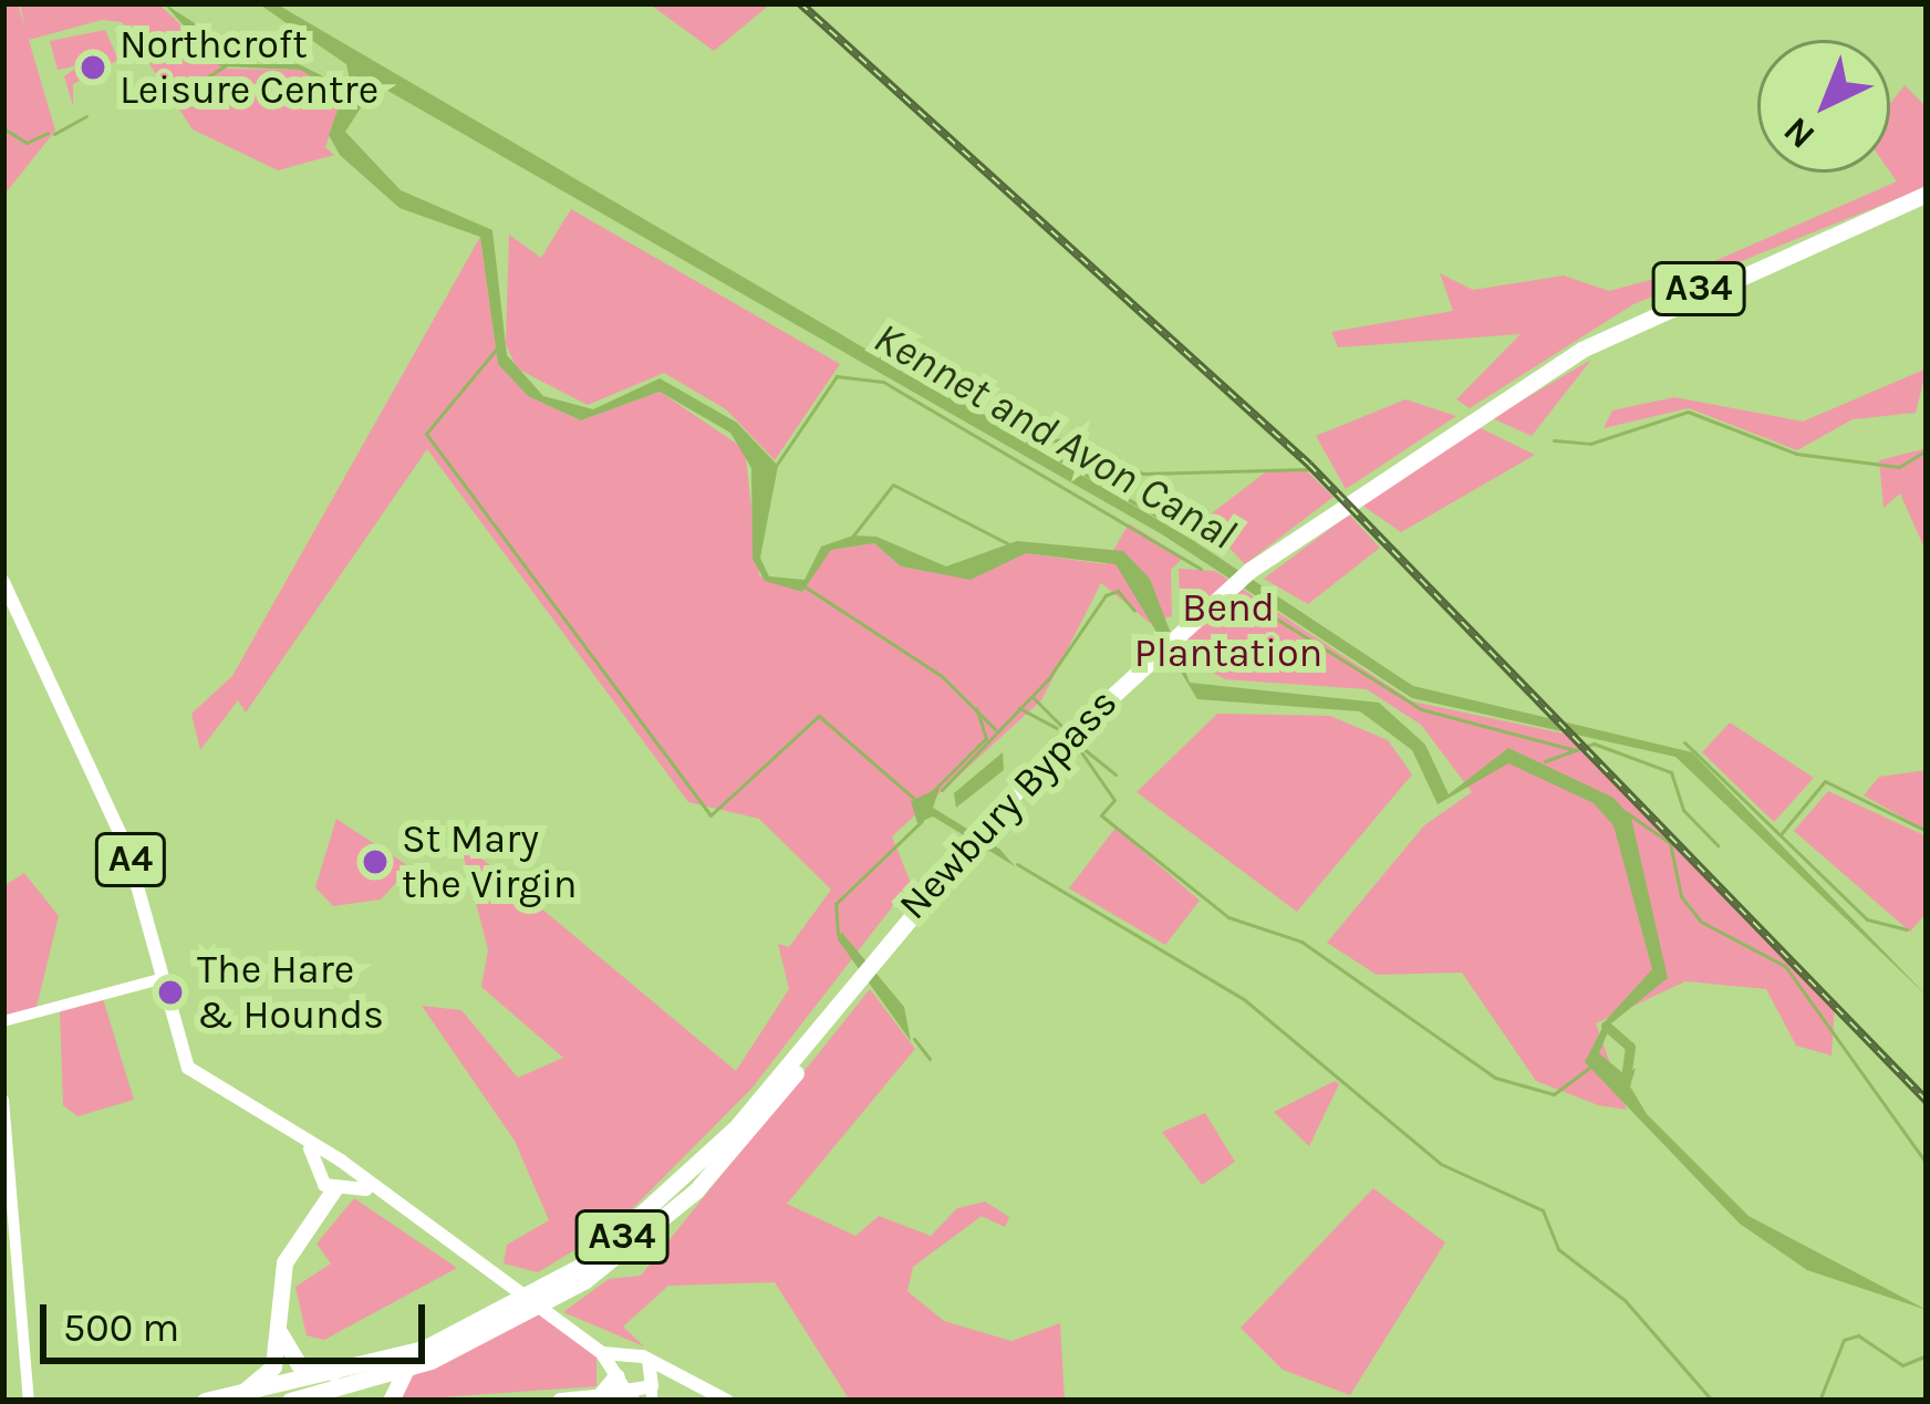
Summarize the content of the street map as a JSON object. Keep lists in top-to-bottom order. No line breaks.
{"streets":{"highway":["A34","Newbury Bypass"],"main road":["A4"]},"water":["Kennet and Avon Canal"],"parks":["Bend Plantation"],"places":["Northcroft Leisure Centre","St Mary the Virgin","The Hare & Hounds"],"scale_bar":"500 m","north":"bottom left"}
